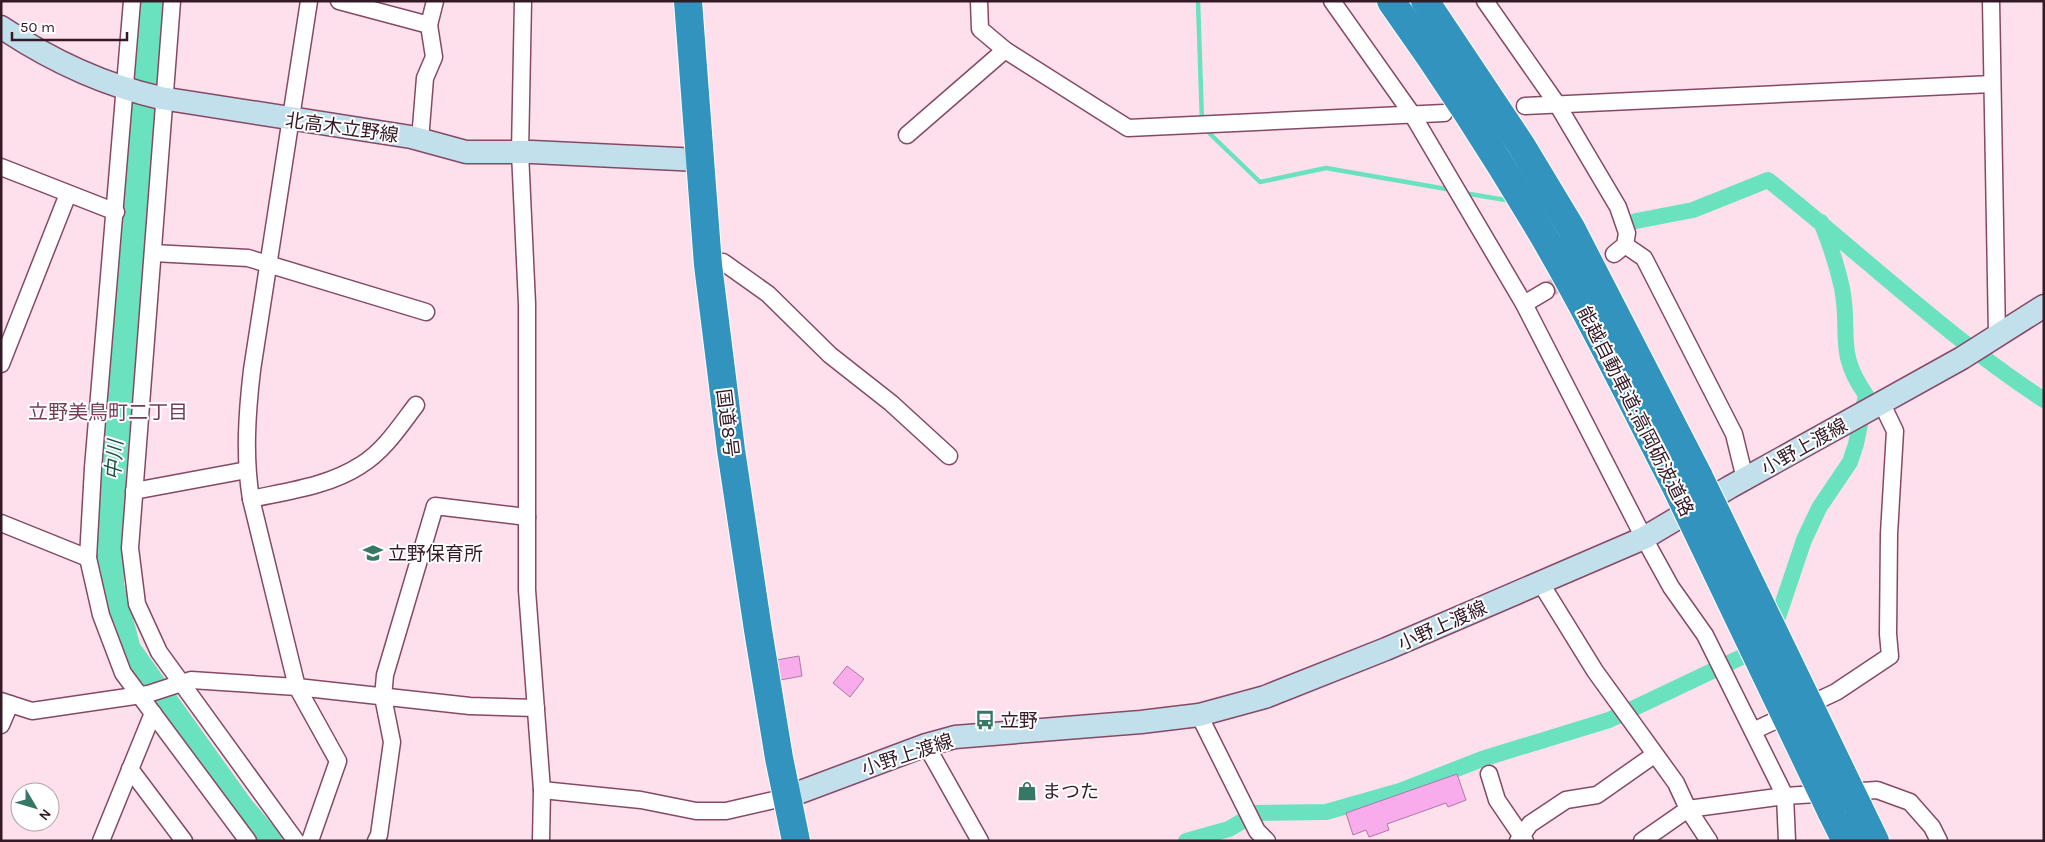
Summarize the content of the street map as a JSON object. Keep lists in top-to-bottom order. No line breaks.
{"streets":{"highway":["能越自動車道;高岡砺波道路","国道8号"],"main road":["北高木立野線","小野上渡線"]},"crossings":[["北高木立野線","国道8号"],["国道8号","小野上渡線"]],"districts":["立野美鳥町二丁目"],"water":["中川"],"places":{"school or university":["立野保育所"],"bus stop":["立野"],"shop":["まつた"]},"scale_bar":"50 m","north":"bottom right"}
